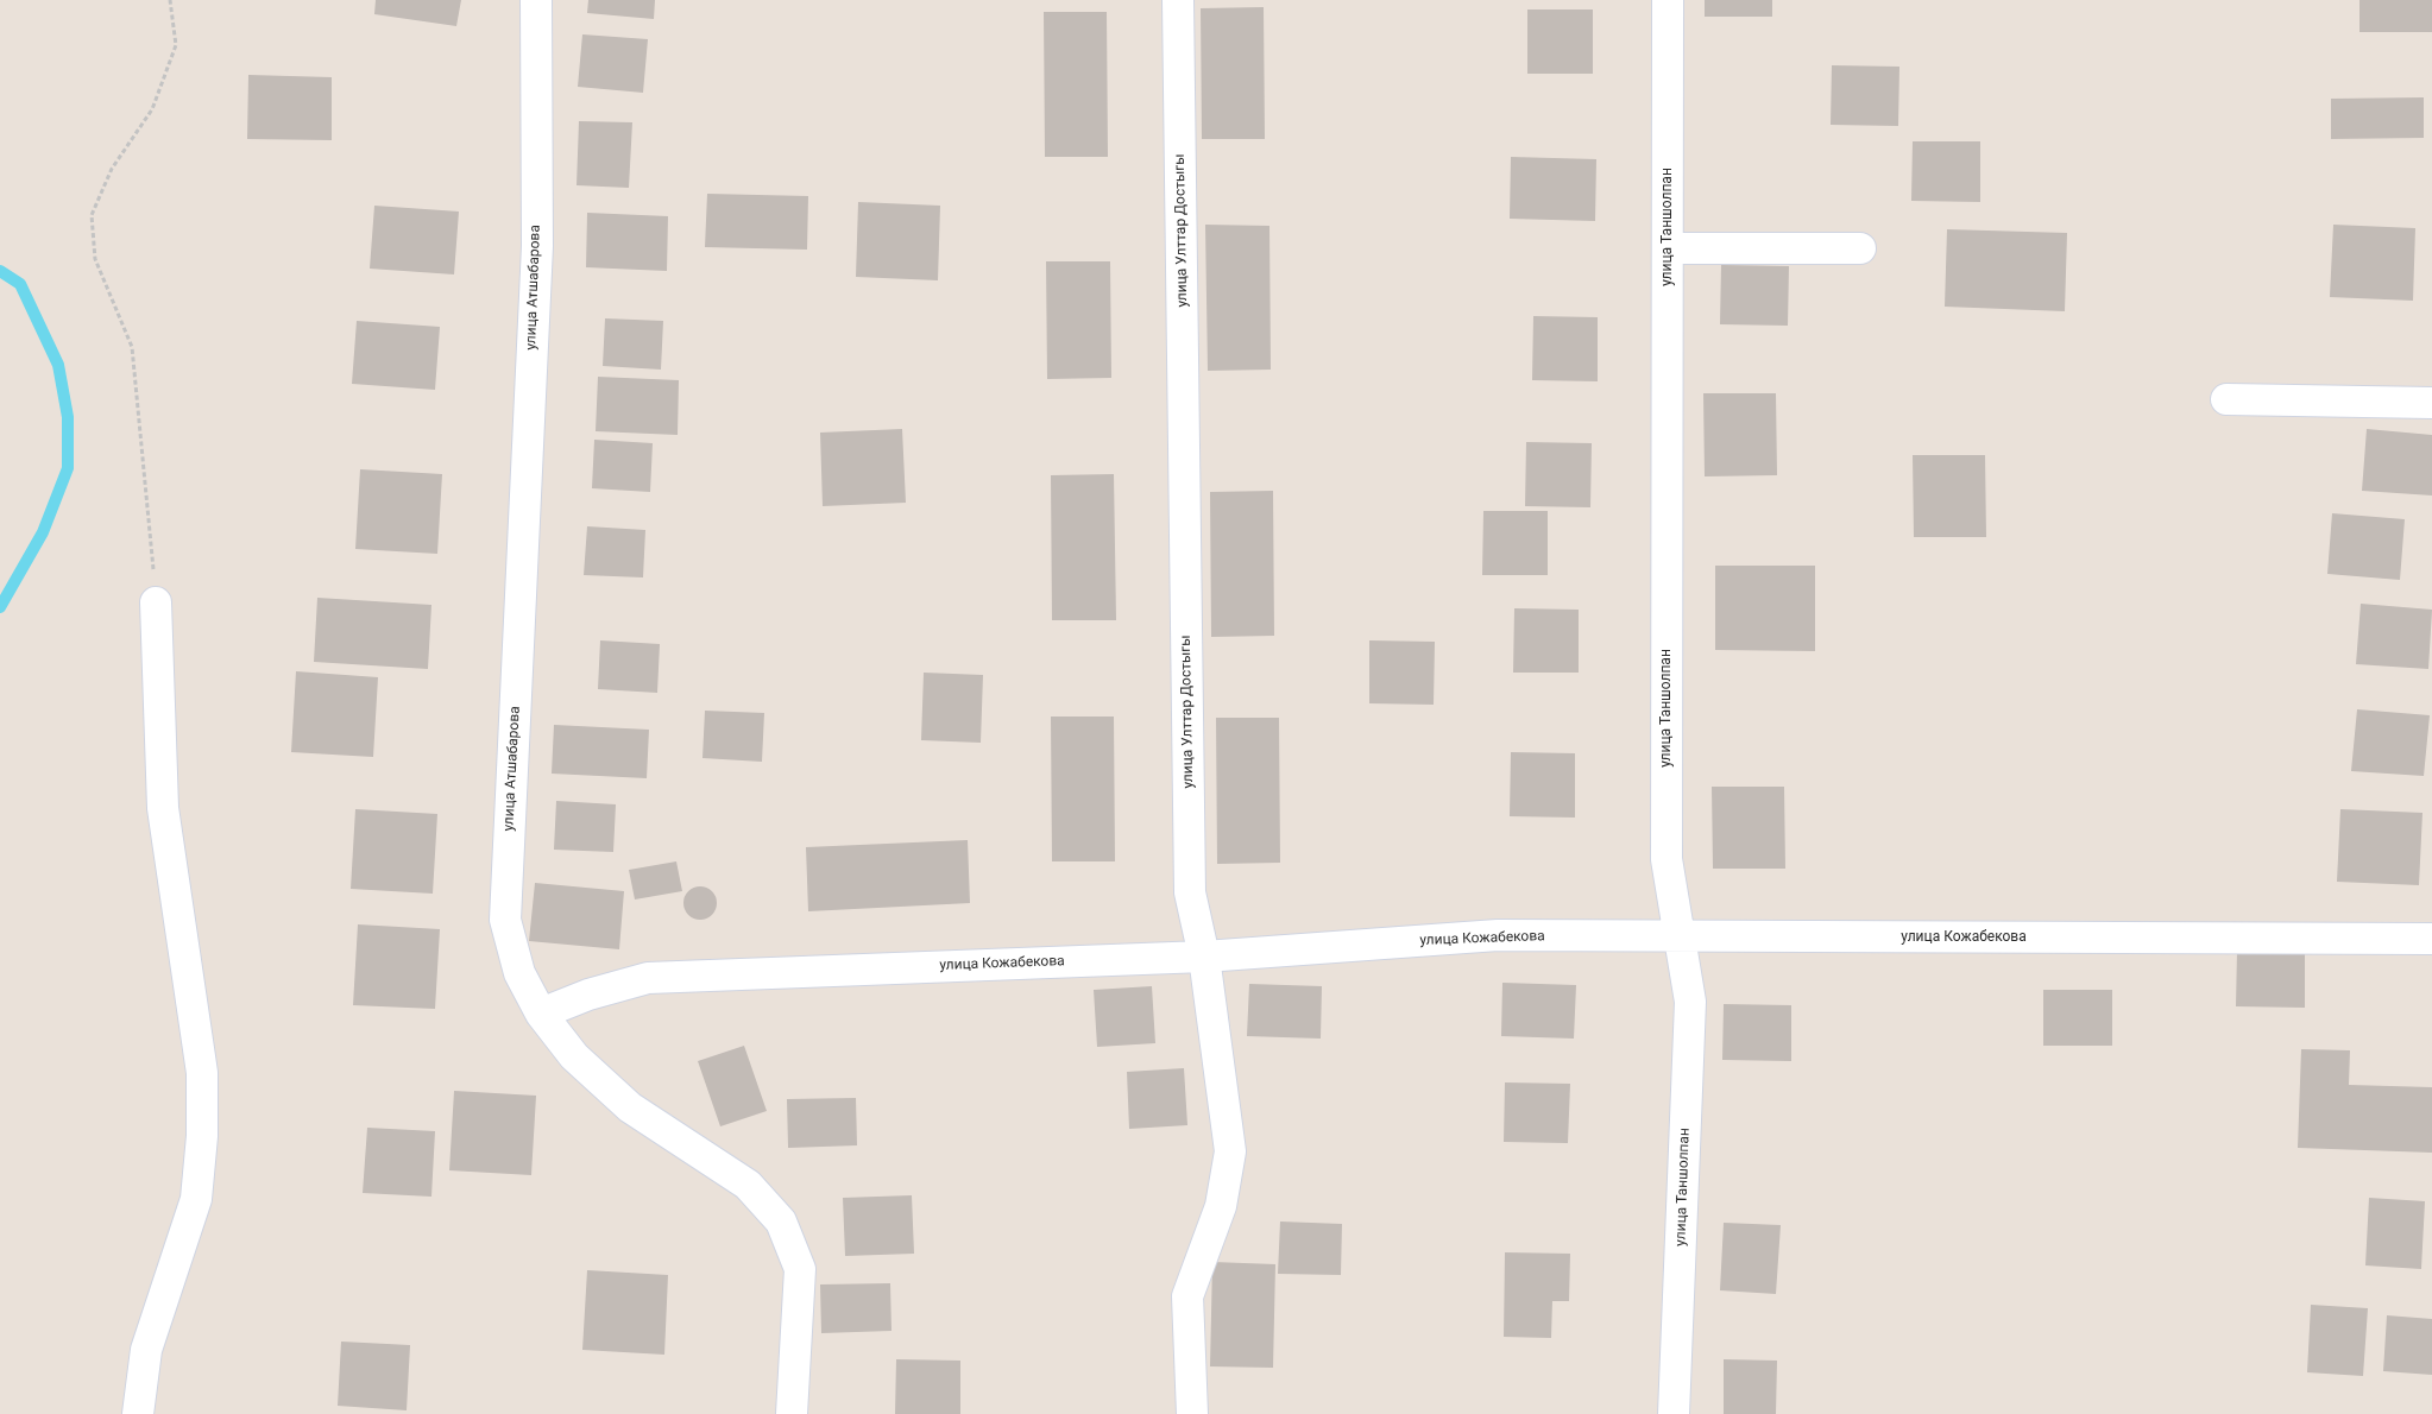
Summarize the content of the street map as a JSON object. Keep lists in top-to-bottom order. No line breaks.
{"streets":{"street":["улица Таншолпан","улица Улттар Достыгы","улица Атшабарова","улица Кожабекова"]},"crossings":[["улица Таншолпан","улица Кожабекова"],["улица Улттар Достыгы","улица Кожабекова"],["улица Атшабарова","улица Кожабекова"]]}
